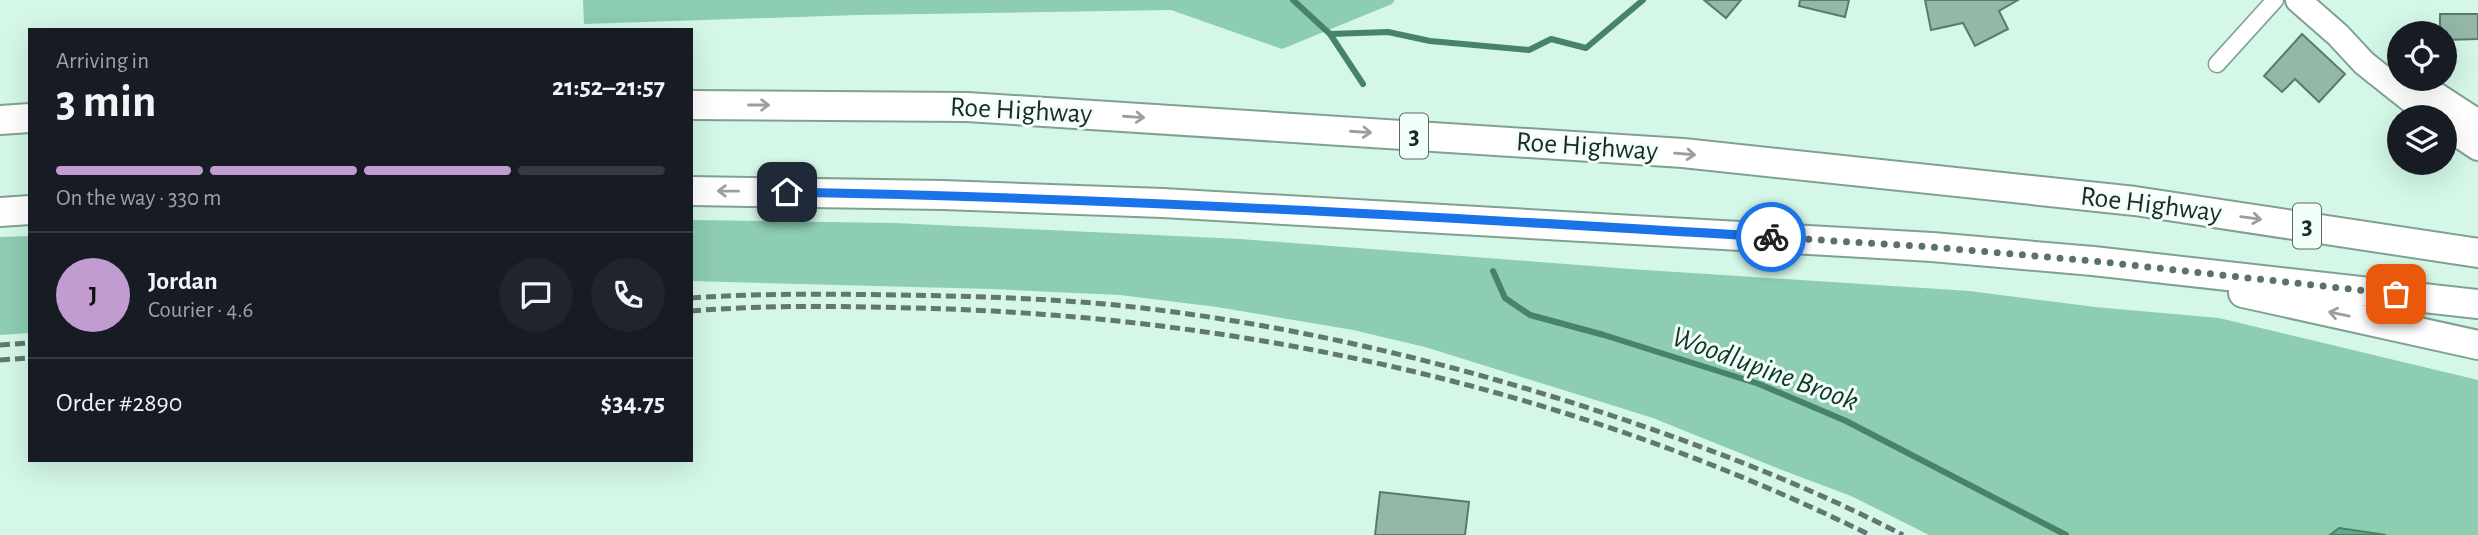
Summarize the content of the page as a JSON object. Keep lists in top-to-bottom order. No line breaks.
{"streets":{"highway":["Roe Highway","3"]},"water":["Woodlupine Brook"],"page":{"heading":["3 min","Arriving in","21:52–21:57"],"panel":["Jordan","Courier · 4.6","Order #2890","$34.75"],"bar":"On the way · 330 m","round":"J"}}
